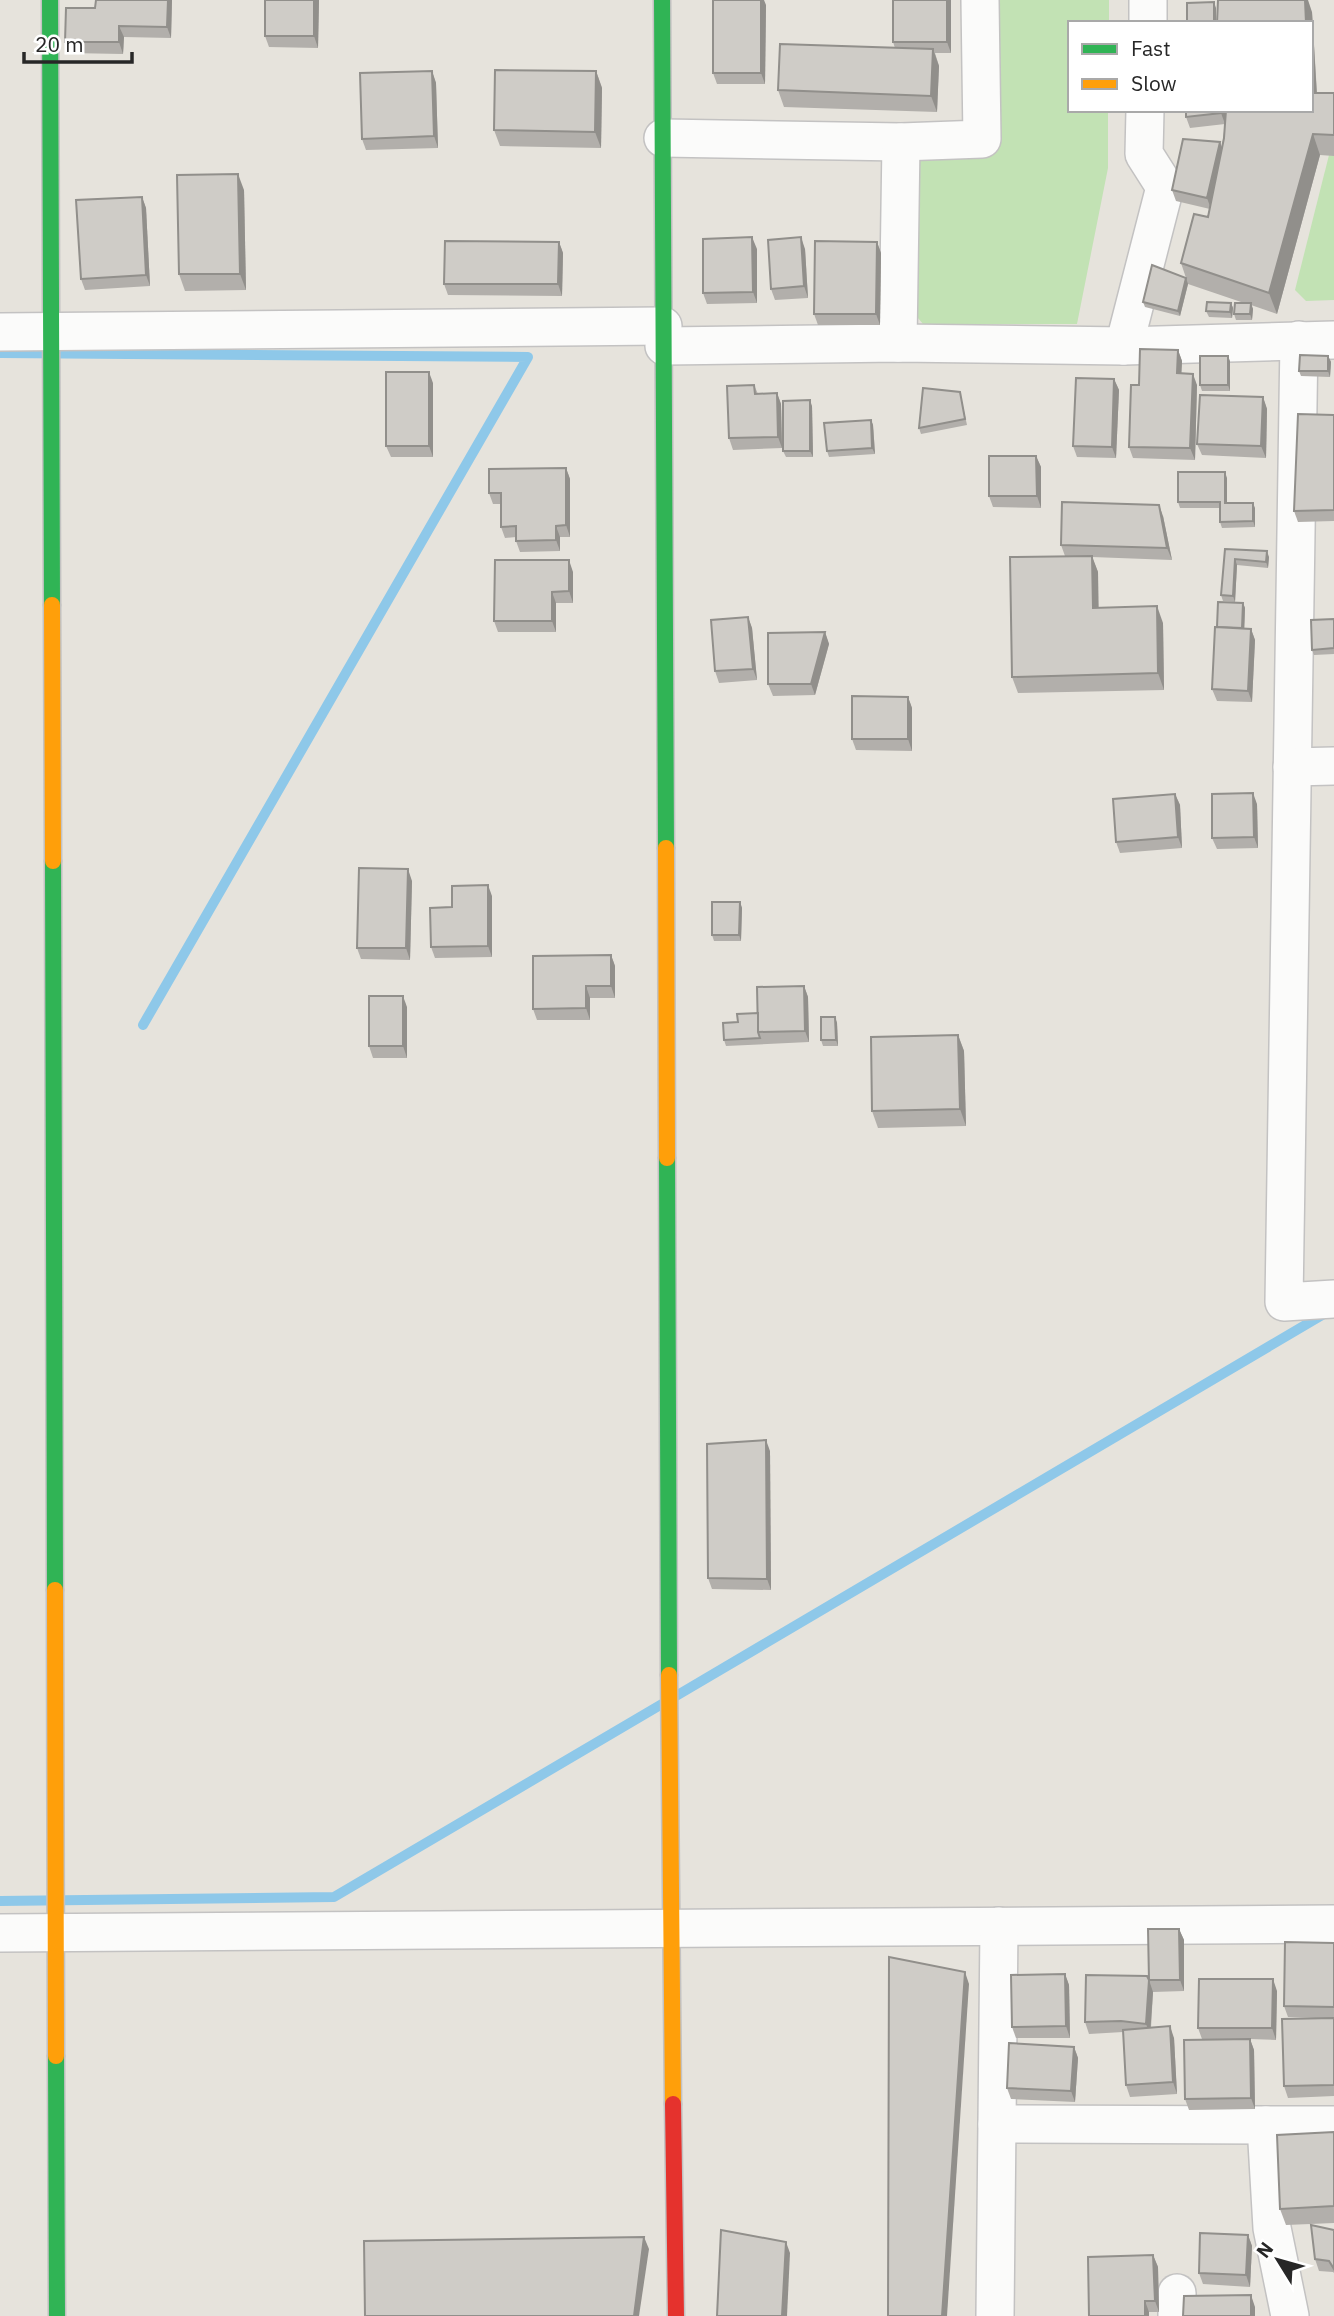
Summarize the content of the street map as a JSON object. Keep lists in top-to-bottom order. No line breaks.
{"legend":["Fast","Slow"],"scale_bar":"20 m","north":"top left"}
